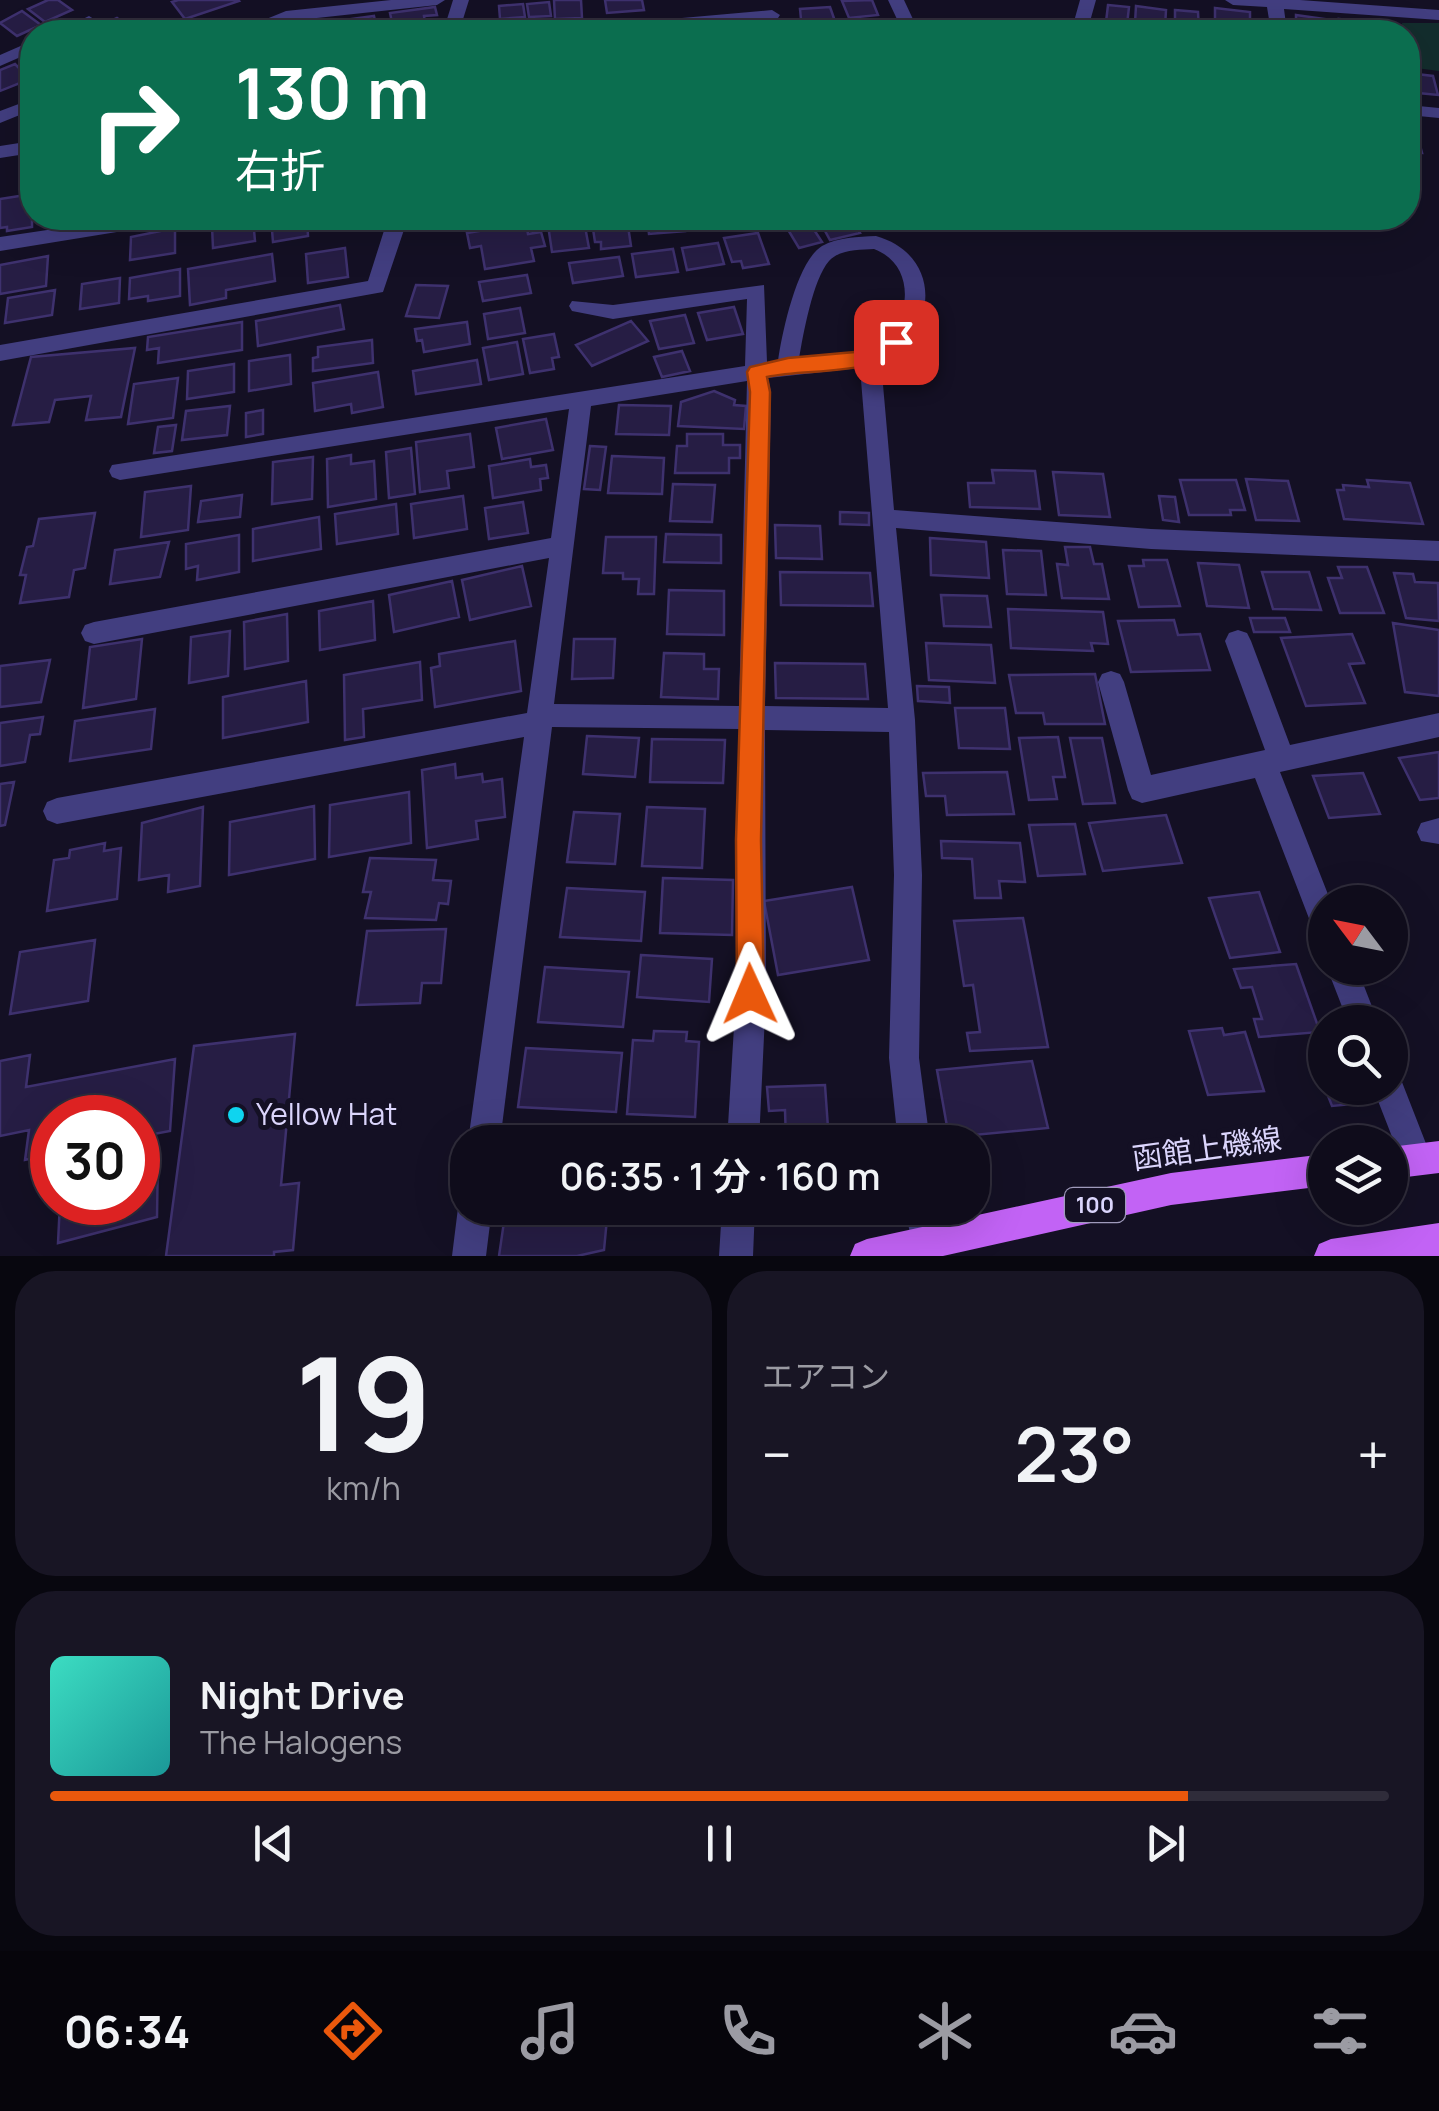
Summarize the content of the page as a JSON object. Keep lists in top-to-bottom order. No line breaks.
{"streets":{"main road":["函館上磯線","100"]},"places":["Yellow Hat"],"north":"top left","page":{"turn":["130 m","右折"],"limit":"30","trip":"06:35 · 1 分 · 160 m","tile":[["19","km/h"],"エアコン"],"heat":["−","23°","+"],"song":["Night Drive","The Halogens"],"tabs":"06:34"}}
